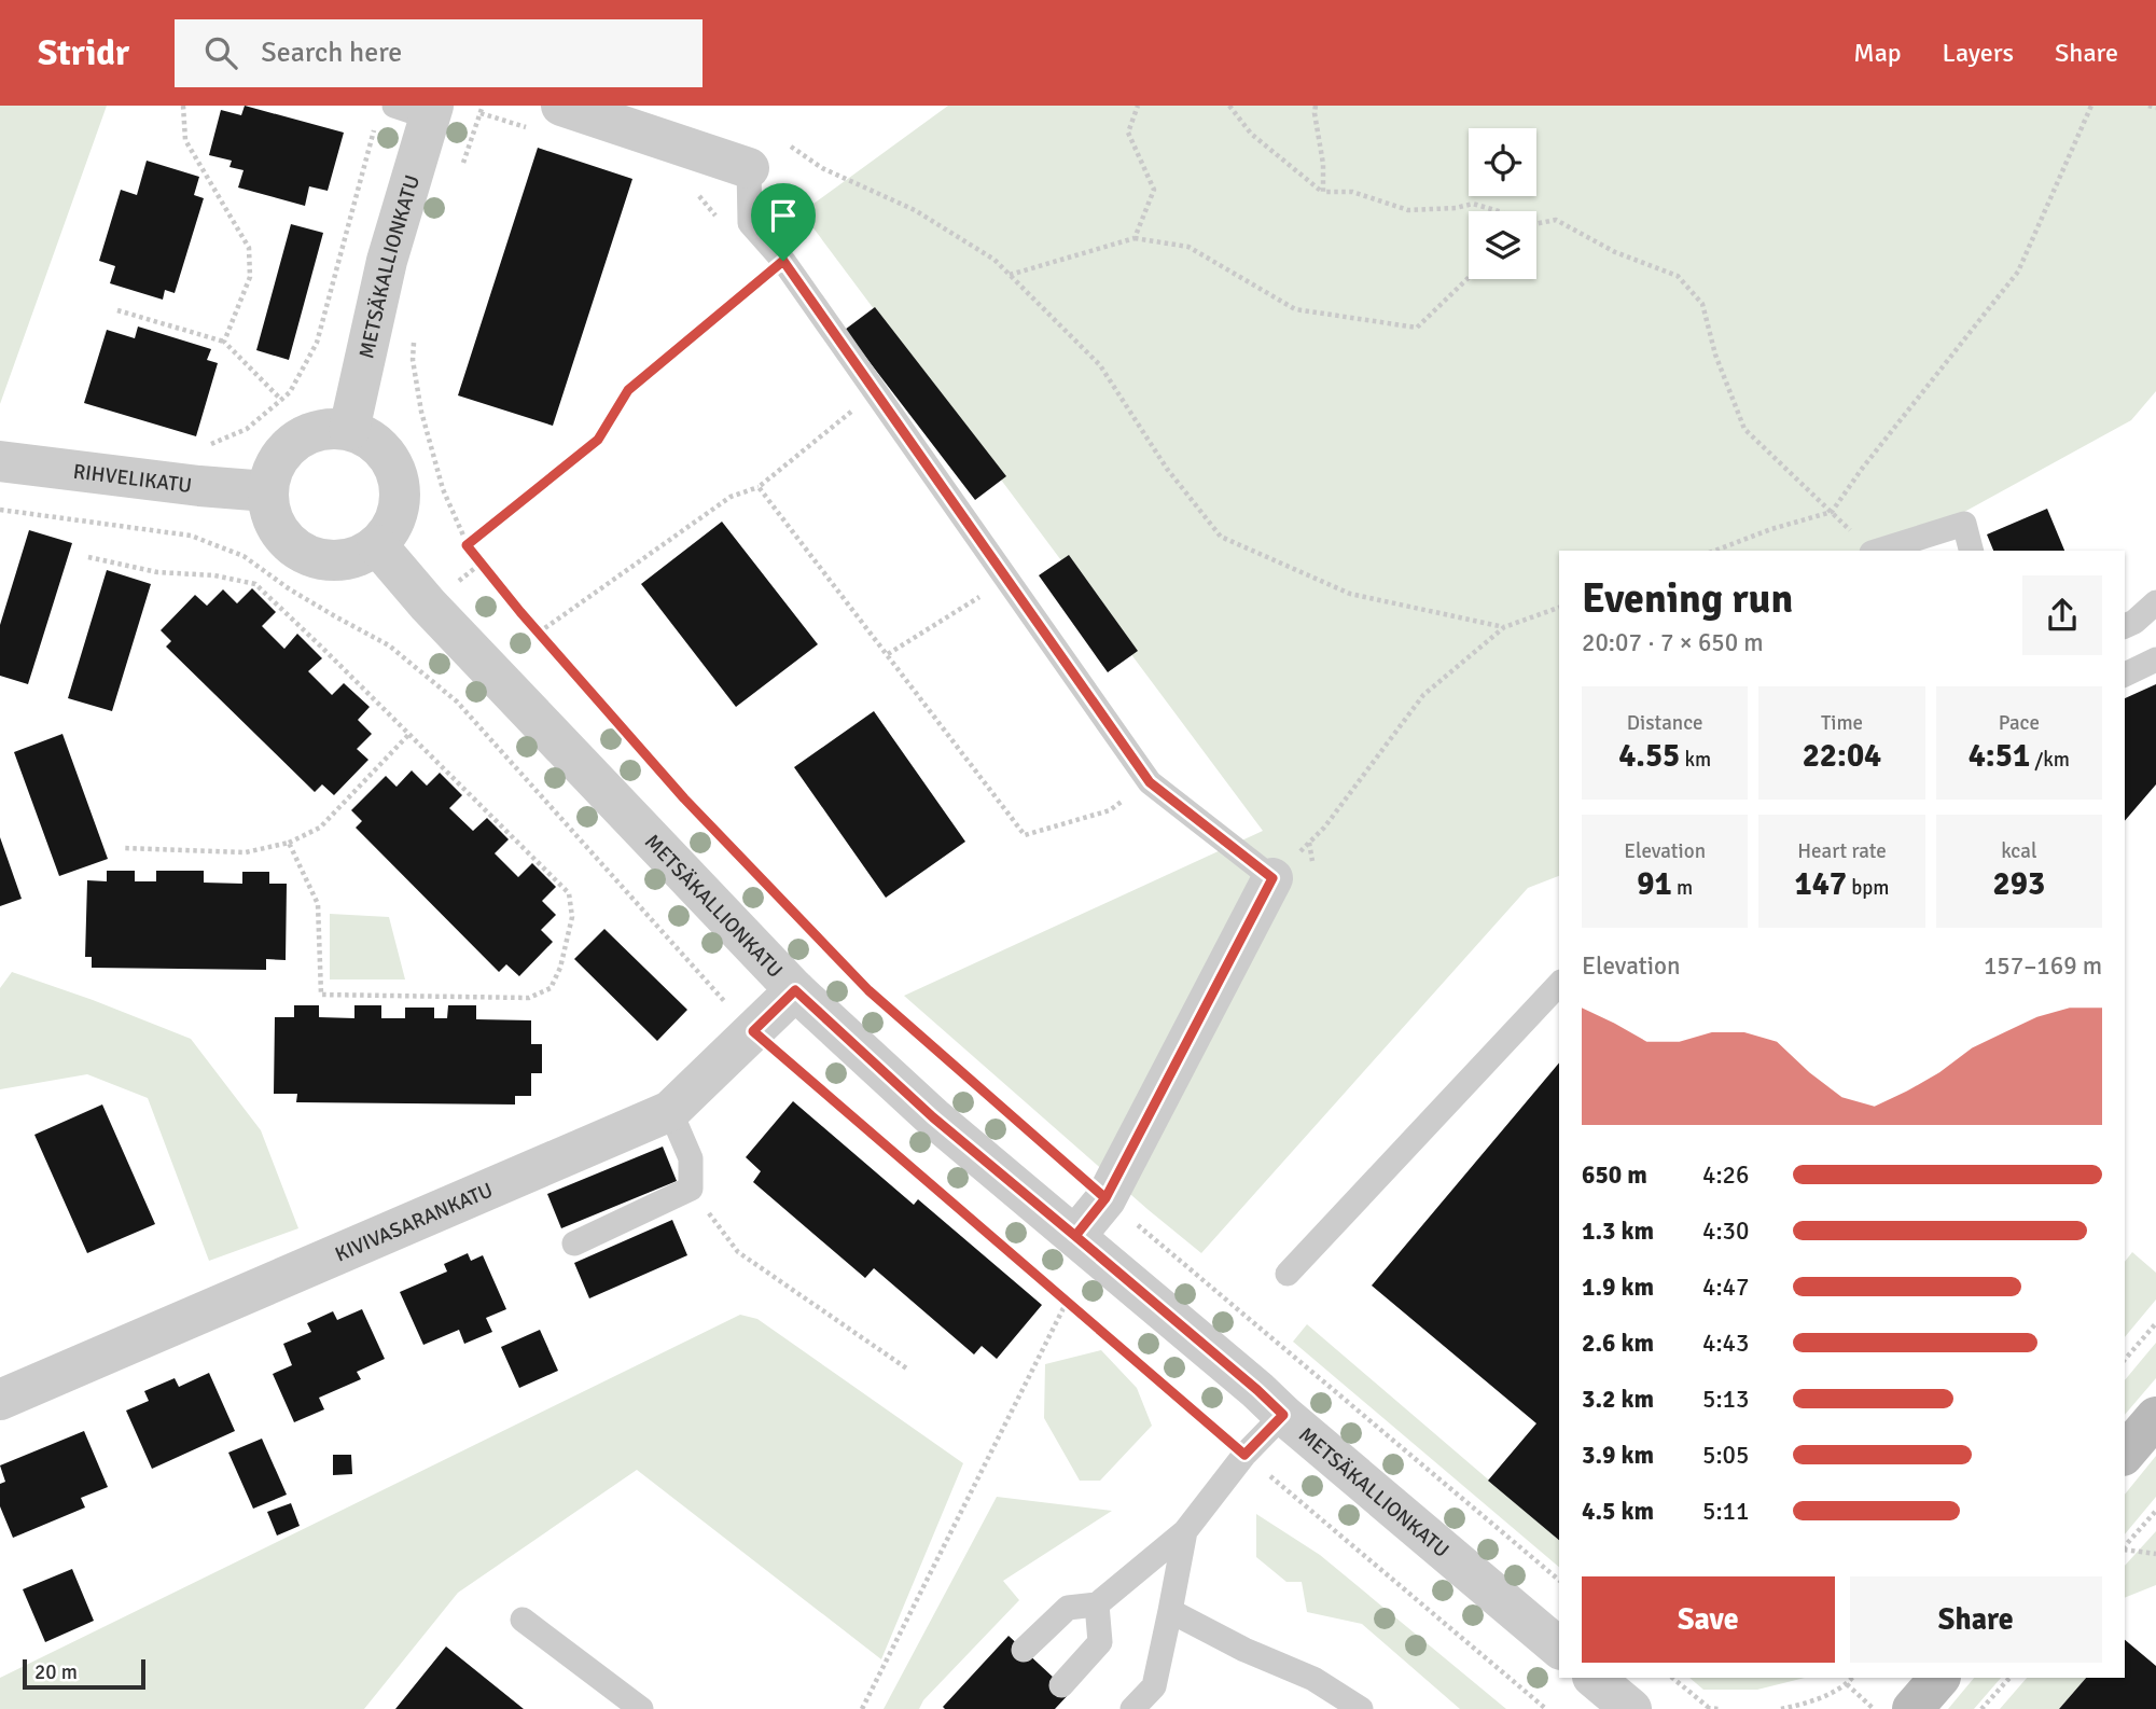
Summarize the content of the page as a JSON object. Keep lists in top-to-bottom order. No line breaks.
{"streets":{"street":["METSÄKALLIONKATU","RIHVELIKATU","KIVIVASARANKATU"]},"crossings":[["METSÄKALLIONKATU","RIHVELIKATU"],["METSÄKALLIONKATU","KIVIVASARANKATU"]],"scale_bar":"20 m","page":{"header":"Stridr","search":"Search here","nav":["Map","Layers","Share"],"heading":["Evening run","20:07 · 7 × 650 m"],"stats":[["Distance","4.55 km"],["Time","22:04"],["Pace","4:51 /km"],["Elevation","91 m"],["Heart rate","147 bpm"],["kcal","293"]],"chart":["Elevation","157–169 m"],"list":[{"name":"650 m","note":"4:26"},{"name":"1.3 km","note":"4:30"},{"name":"1.9 km","note":"4:47"},{"name":"2.6 km","note":"4:43"},{"name":"3.2 km","note":"5:13"},{"name":"3.9 km","note":"5:05"},{"name":"4.5 km","note":"5:11"}],"buttons":["Save","Share"],"scale":"20 m"}}
